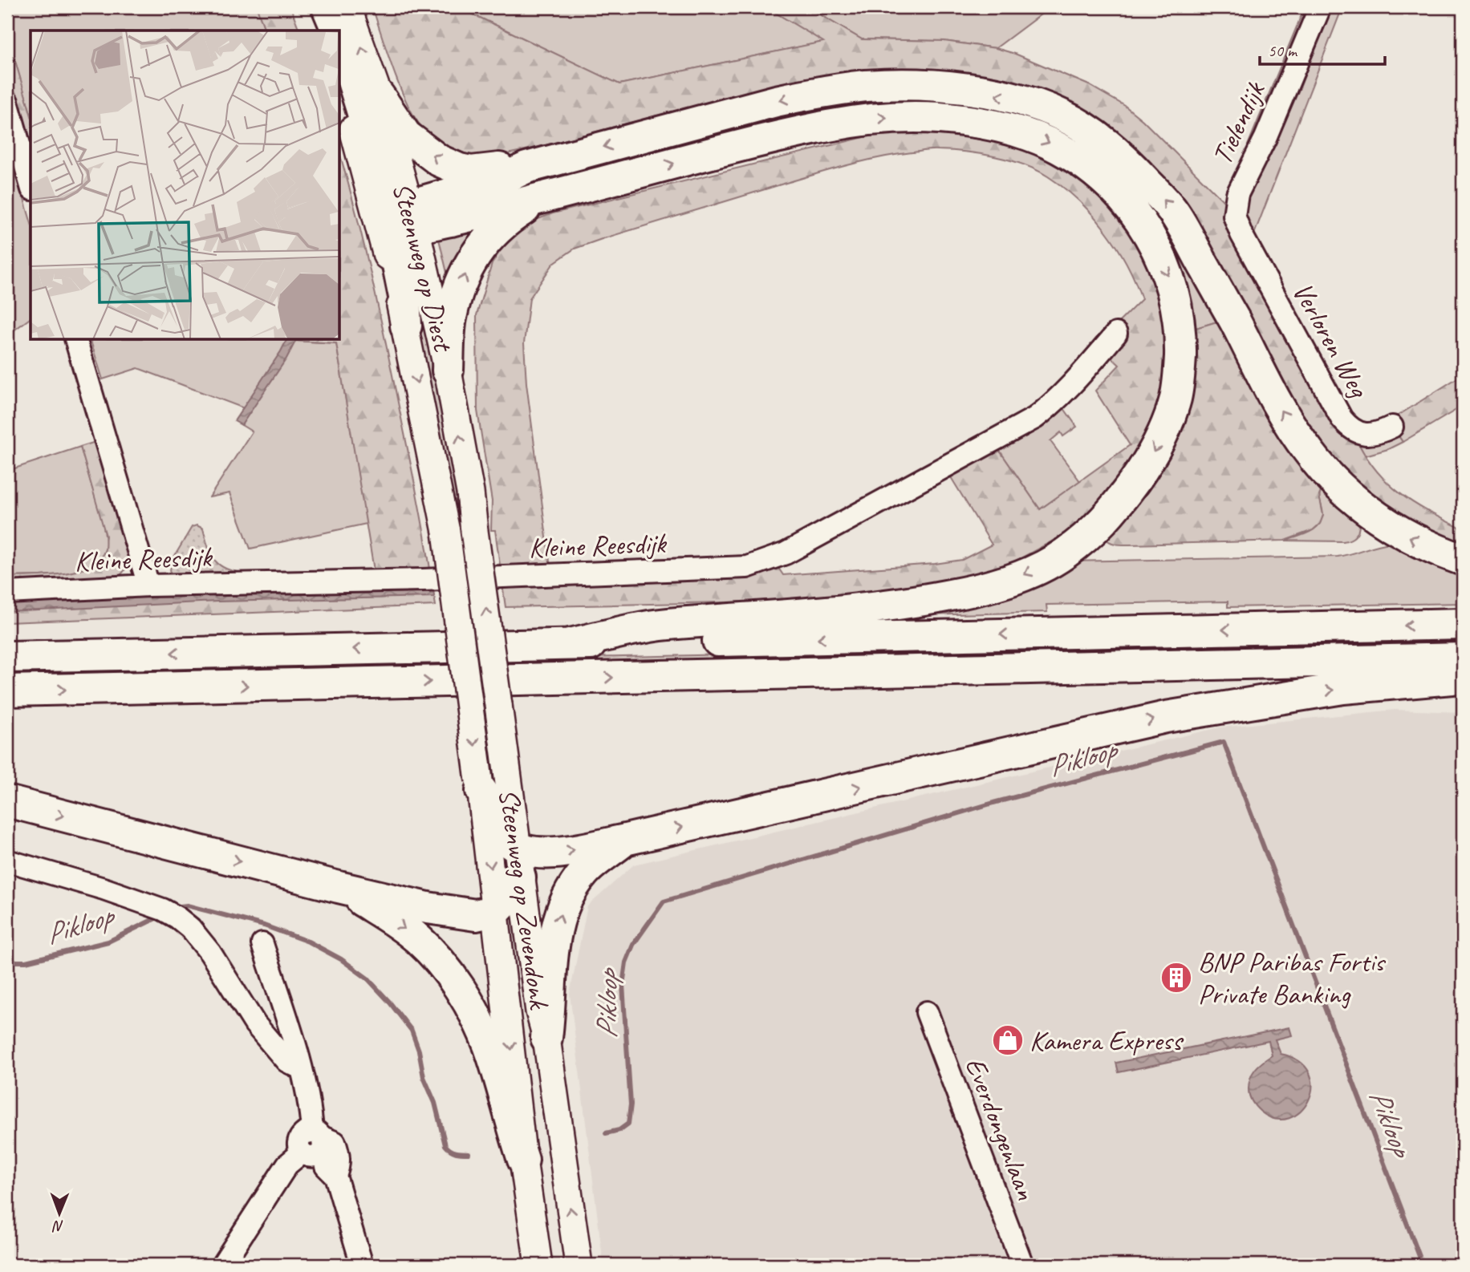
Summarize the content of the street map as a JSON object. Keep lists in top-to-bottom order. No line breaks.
{"streets":{"main road":["Steenweg op Diest","Steenweg op Zevendonk"],"street":["Tielendijk","Verloren Weg","Kleine Reesdijk","Everdongenlaan"]},"crossings":[["Tielendijk","Verloren Weg"],["Steenweg op Diest","Steenweg op Zevendonk"]],"water":["Pikloop"],"places":{"building":["BNP Paribas Fortis Private Banking"],"shop":["Kamera Express"]},"scale_bar":"50 m","north":"bottom"}
